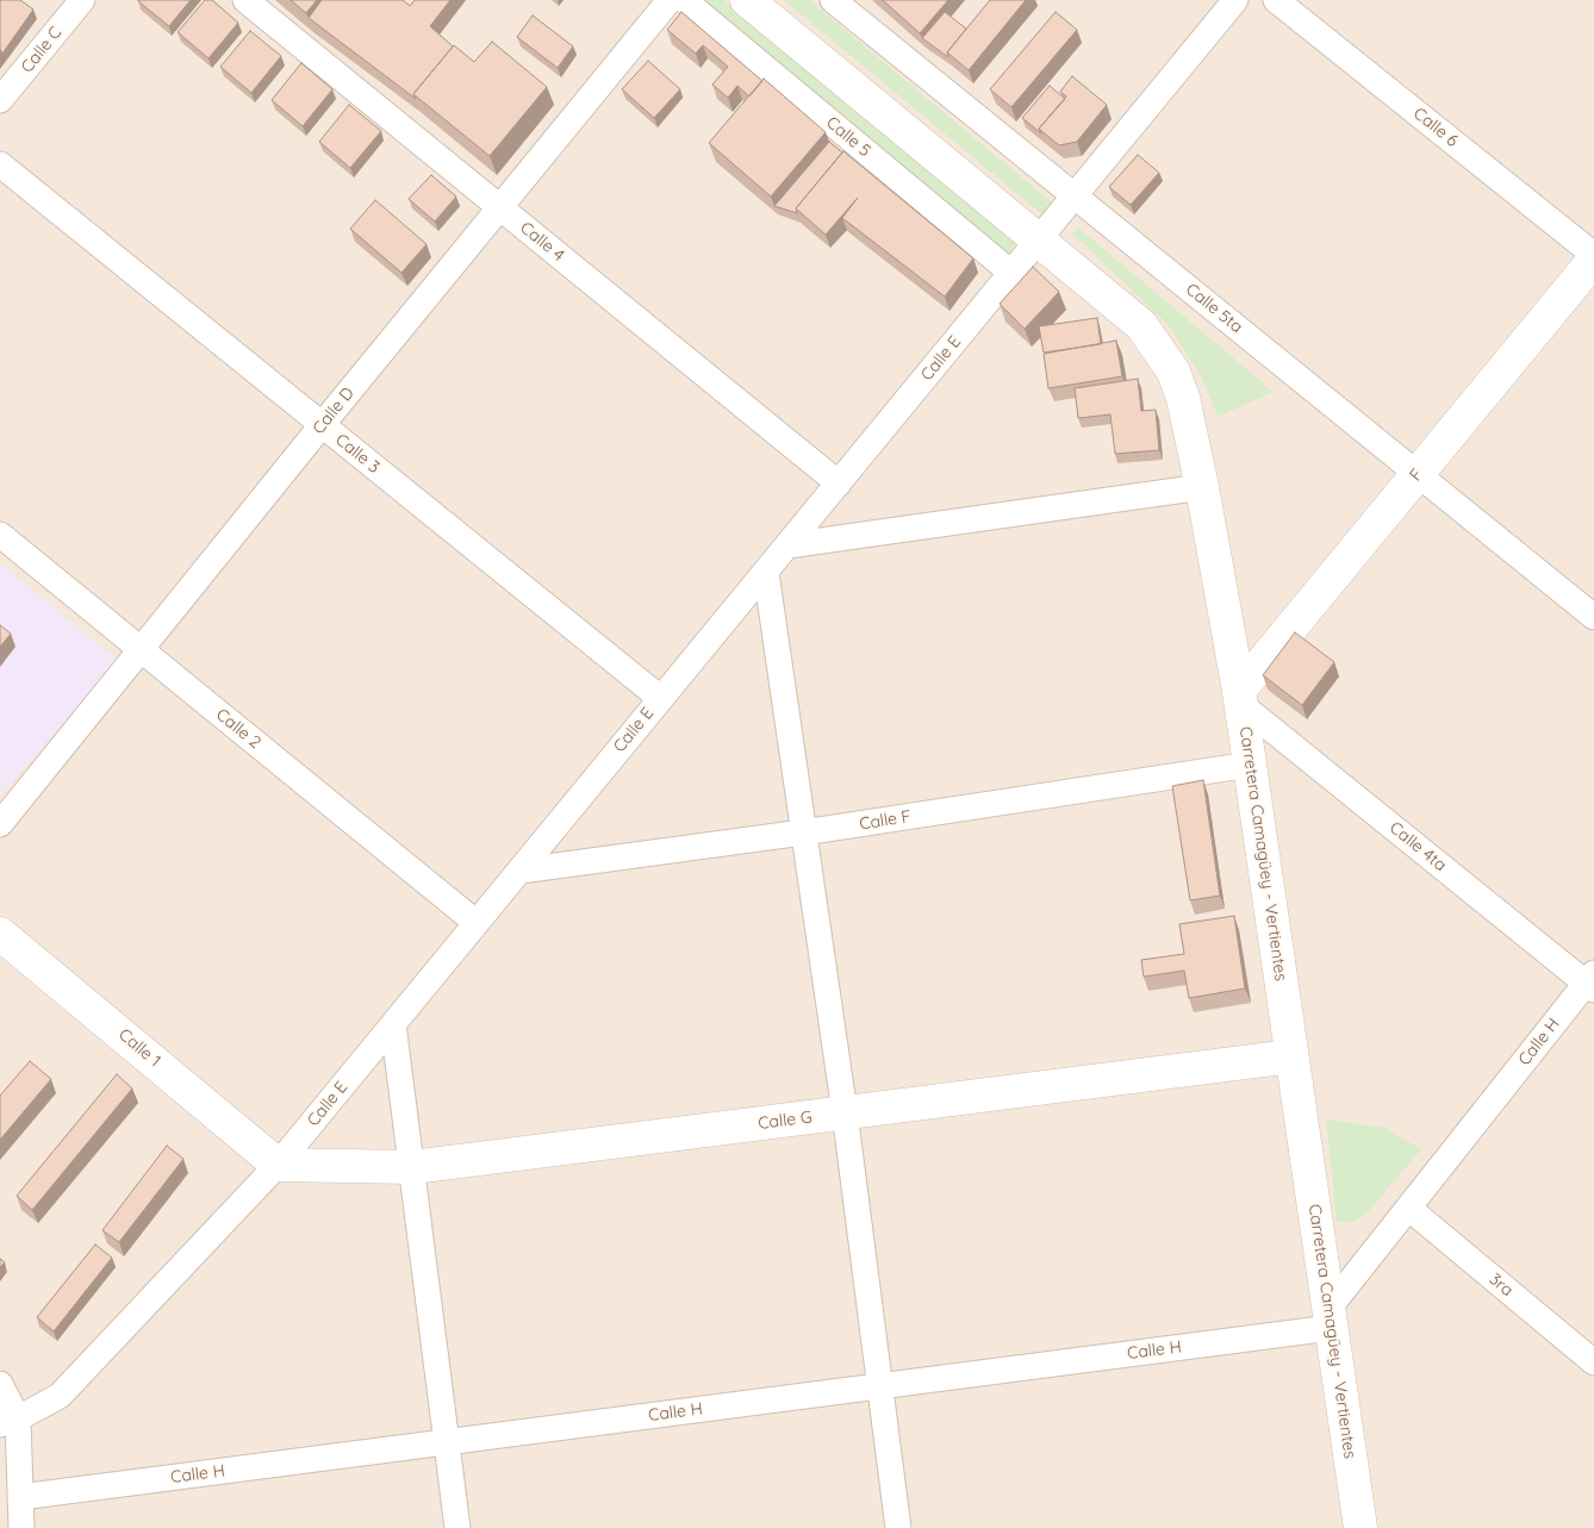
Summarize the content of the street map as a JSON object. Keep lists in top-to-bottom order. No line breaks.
{"streets":{"street":["Calle C","Calle 6","Calle 5","Calle 4","Calle 5ta","Calle E","Calle D","Calle 3","F","Calle 2","Calle F","Calle 4ta","Carretera Camagüey - Vertientes","Calle H","Calle 1","Calle G","3ra"]},"crossings":[["Calle 5","Calle E"],["Calle 4","Calle E"],["Calle 4","Calle D"],["Calle 5ta","Calle E"],["Calle 5ta","F"],["Calle E","Calle 3"],["Calle E","Calle 2"],["Calle E","Calle F"],["Calle E","Carretera Camagüey - Vertientes"],["Calle E","Calle 1"],["Calle E","Calle G"],["Calle D","Calle 3"],["Calle D","Calle 2"],["F","Calle 4ta"],["F","Carretera Camagüey - Vertientes"],["Calle F","Carretera Camagüey - Vertientes"],["Calle 4ta","Carretera Camagüey - Vertientes"],["Calle 4ta","Calle H"],["Carretera Camagüey - Vertientes","Calle H"],["Carretera Camagüey - Vertientes","Calle G"],["Calle H","3ra"],["Calle 1","Calle G"]]}
